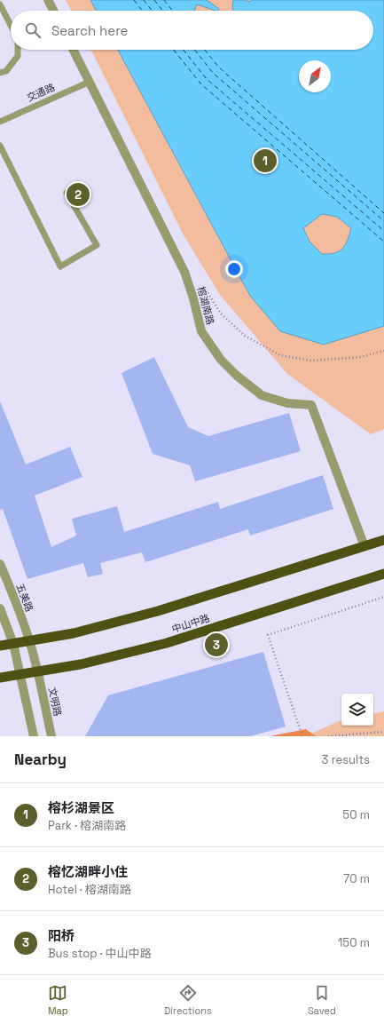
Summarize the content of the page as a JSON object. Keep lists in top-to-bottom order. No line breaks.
{"streets":{"highway":["中山中路"],"street":["榕湖南路","五美路","文明路"],"lane":["交通路"]},"crossings":[["交通路","榕湖南路"],["五美路","中山中路"],["五美路","文明路"],["中山中路","文明路"]],"north":"top right","page":{"search":"Search here","pins":["1","2","3"],"heading":["Nearby","3 results"],"list":[{"mark":"1","name":"榕杉湖景区","note":"Park · 榕湖南路","value":"50 m"},{"mark":"2","name":"榕忆湖畔小住","note":"Hotel · 榕湖南路","value":"70 m"},{"mark":"3","name":"阳桥","note":"Bus stop · 中山中路","value":"150 m"}],"nav":["Map","Directions","Saved"]}}
